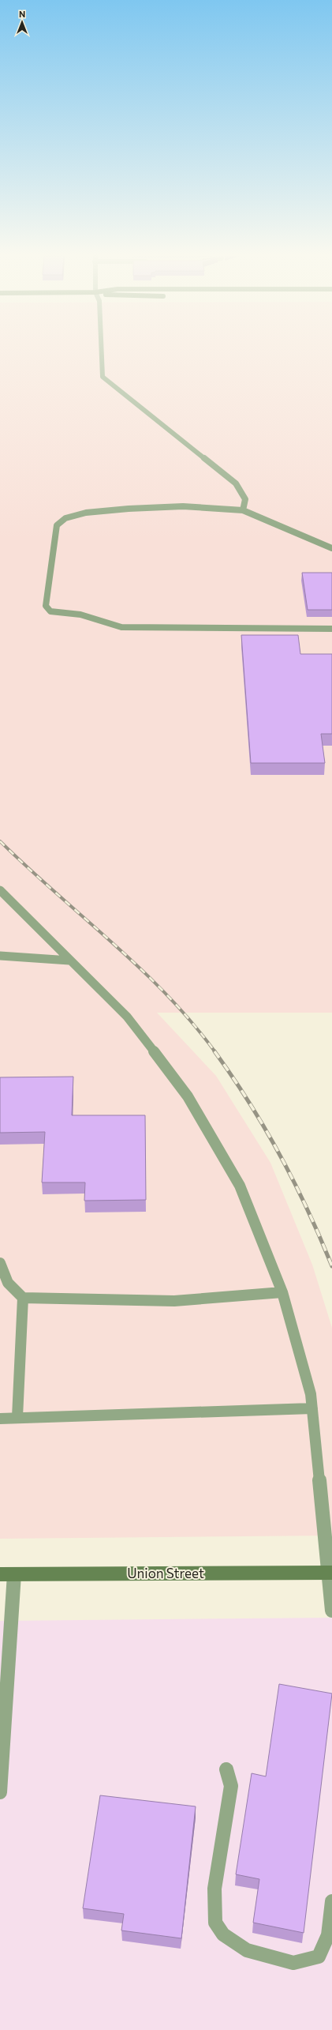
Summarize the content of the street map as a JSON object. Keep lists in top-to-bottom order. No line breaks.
{"streets":{"main road":["Union Street"]},"north":"top"}
